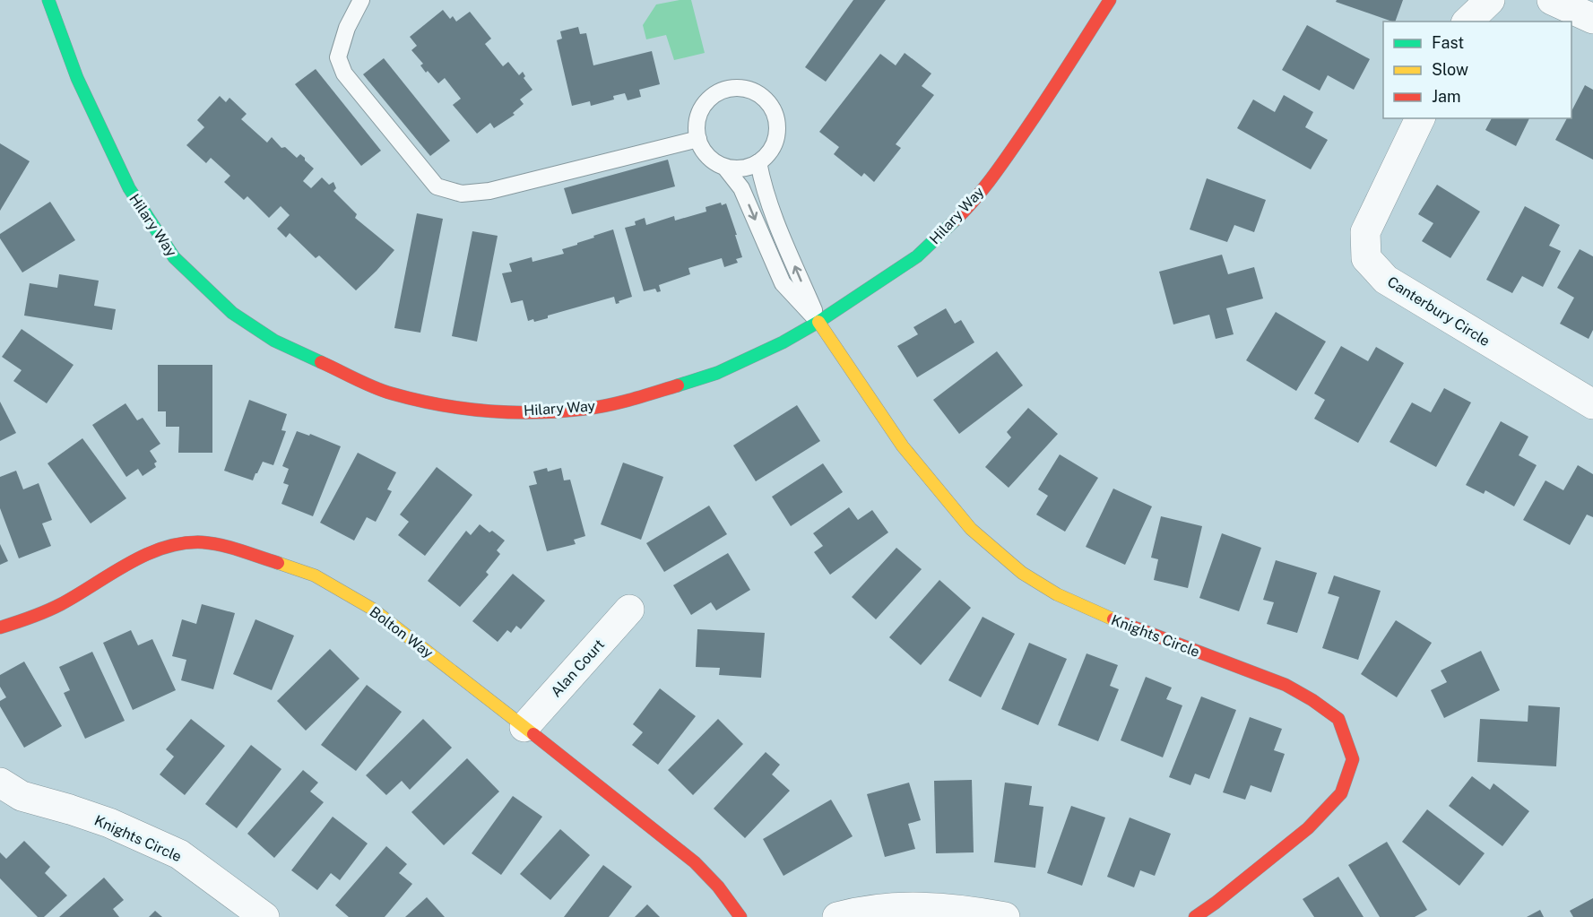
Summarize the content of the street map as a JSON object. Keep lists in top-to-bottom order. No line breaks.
{"streets":{"street":["Hilary Way","Canterbury Circle","Bolton Way","Knights Circle","Alan Court"]},"crossings":[["Hilary Way","Knights Circle"],["Bolton Way","Alan Court"]],"legend":["Fast","Slow","Jam"]}
